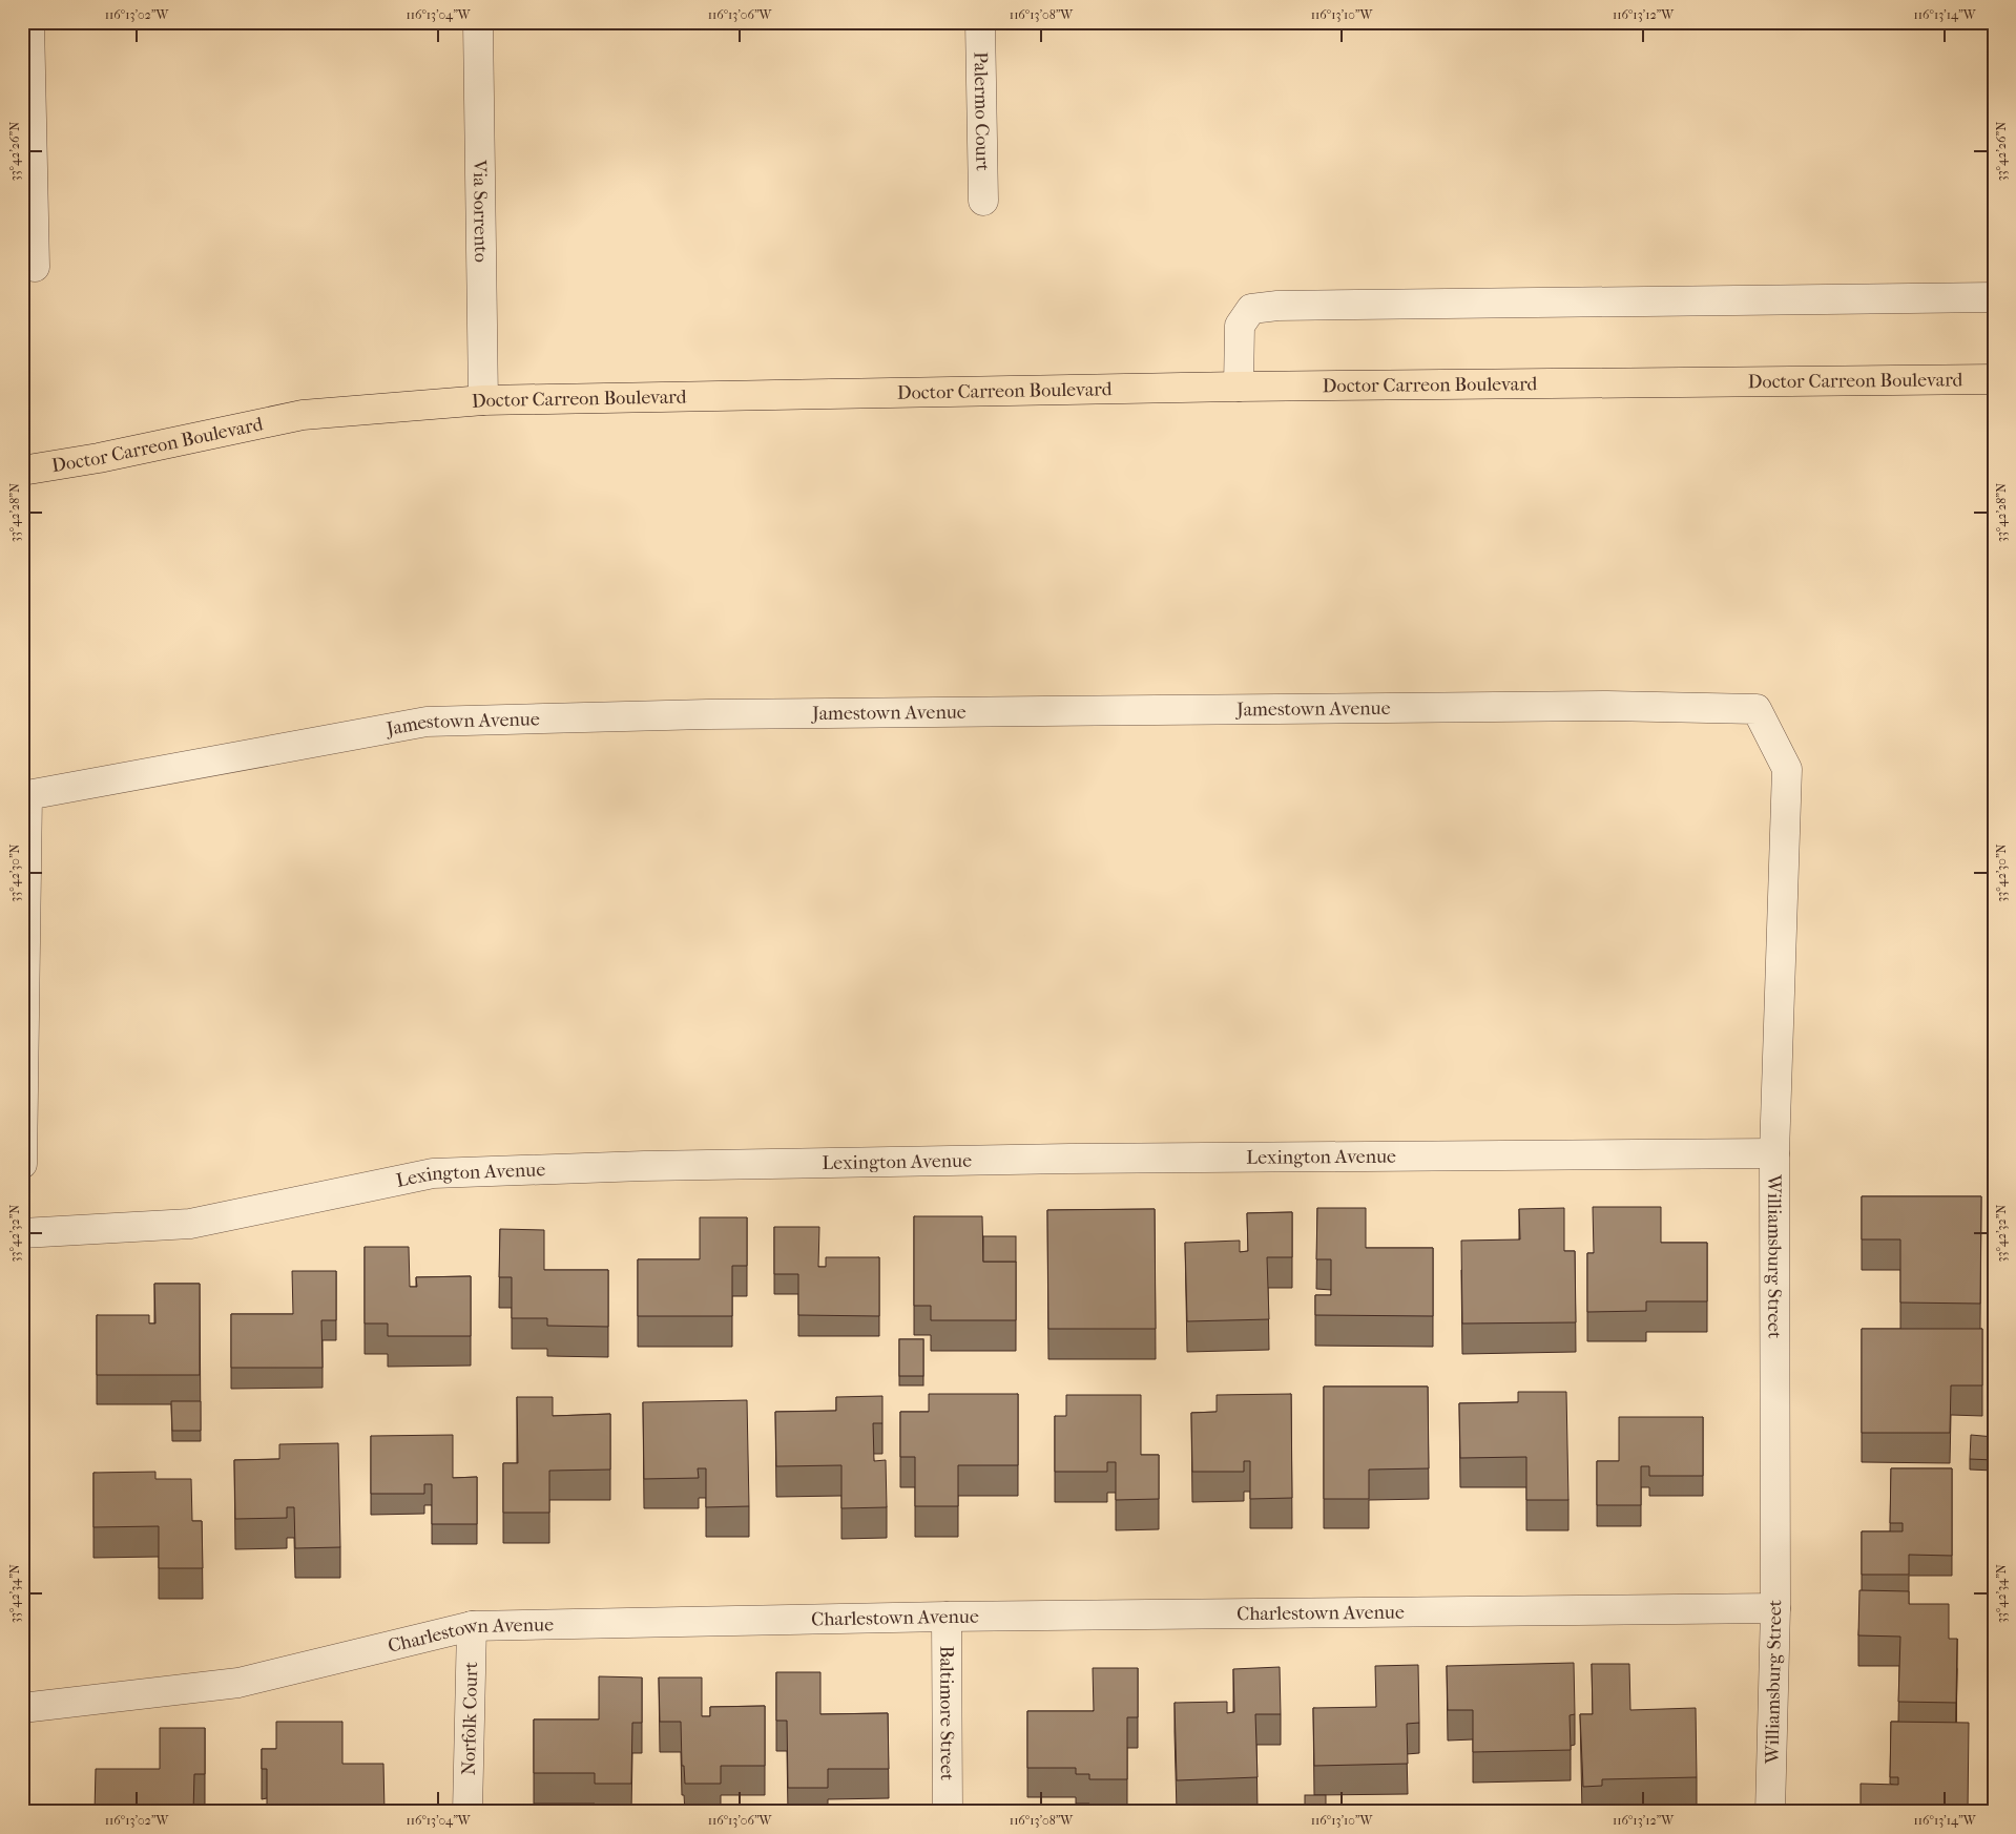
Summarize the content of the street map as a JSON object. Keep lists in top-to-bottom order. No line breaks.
{"streets":{"main road":["Doctor Carreon Boulevard"],"street":["Palermo Court","Via Sorrento","Jamestown Avenue","Lexington Avenue","Williamsburg Street","Charlestown Avenue","Baltimore Street","Norfolk Court"]},"crossings":[["Via Sorrento","Doctor Carreon Boulevard"],["Jamestown Avenue","Williamsburg Street"],["Lexington Avenue","Williamsburg Street"],["Williamsburg Street","Charlestown Avenue"],["Charlestown Avenue","Baltimore Street"],["Charlestown Avenue","Norfolk Court"]],"coordinates":["116°13'02\"W","116°13'04\"W","116°13'06\"W","116°13'08\"W","116°13'10\"W","116°13'12\"W","116°13'14\"W","33°42'26\"N","33°42'28\"N","33°42'30\"N","33°42'32\"N","33°42'34\"N"]}
